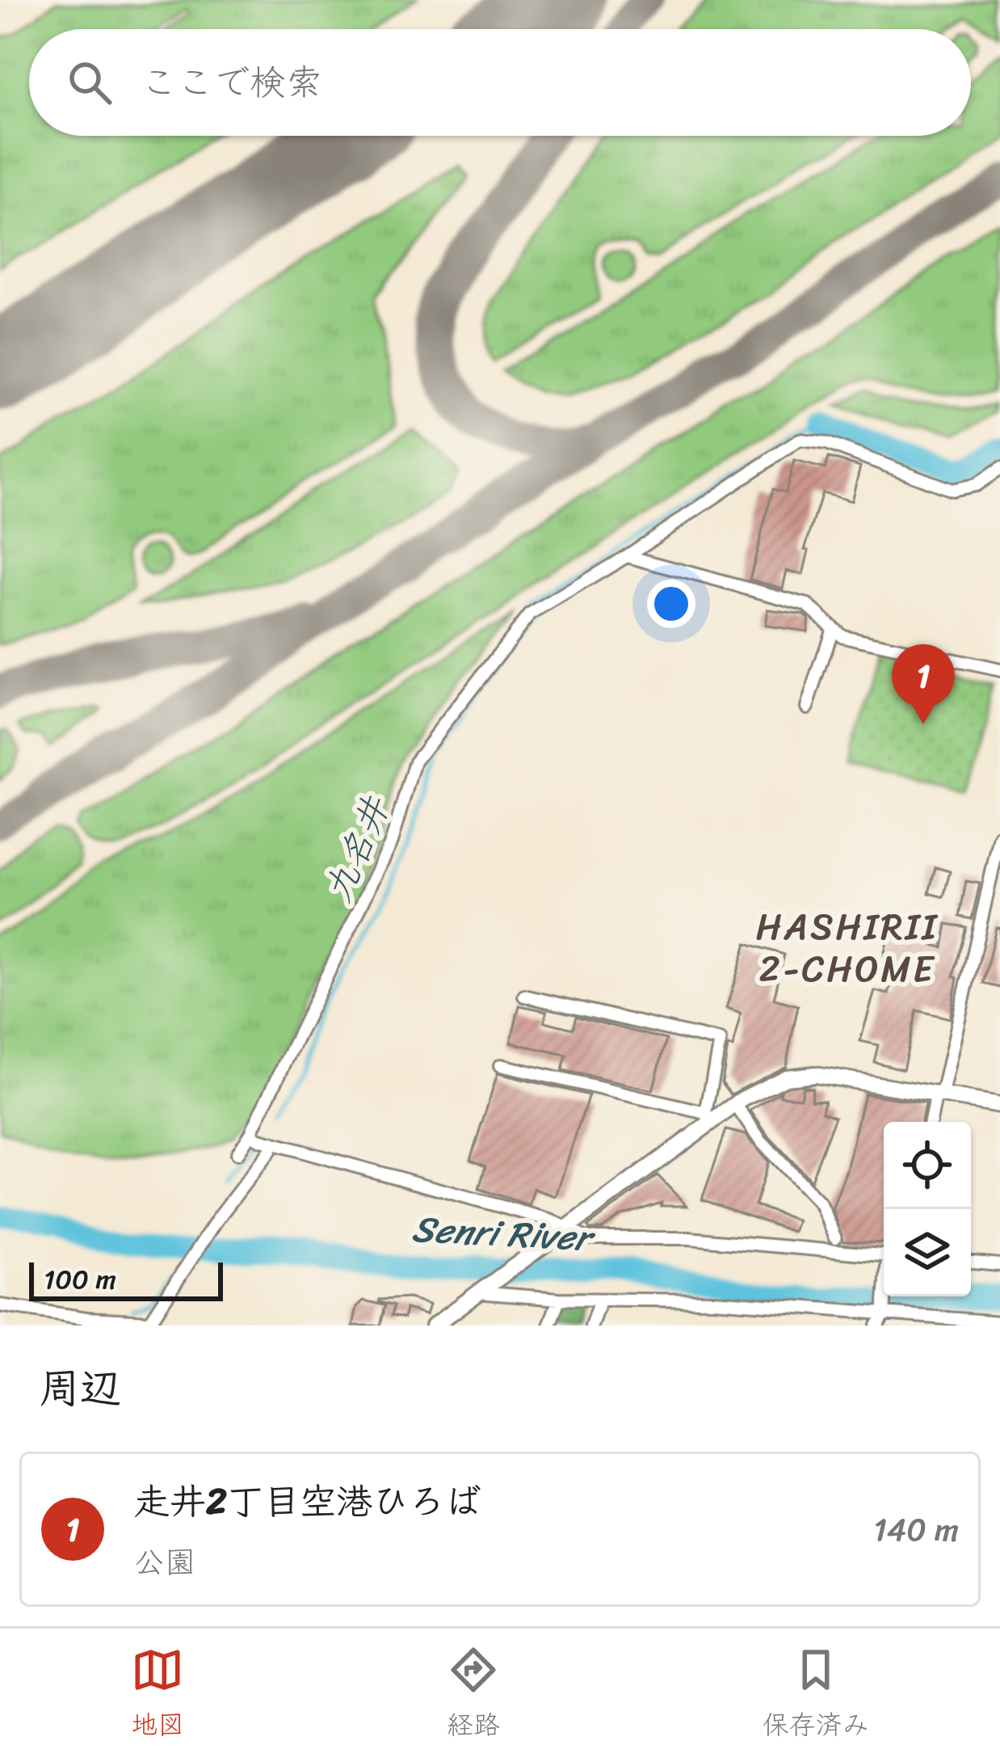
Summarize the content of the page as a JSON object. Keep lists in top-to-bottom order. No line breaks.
{"districts":["HASHIRII 2-CHOME"],"water":["九名井","Senri River"],"scale_bar":"100 m","page":{"search":"ここで検索","pins":"1","scale":"100 m","heading":"周辺","list":[{"mark":"1","name":"走井2丁目空港ひろば","note":"公園","value":"140 m"}],"nav":["地図","経路","保存済み"]}}
